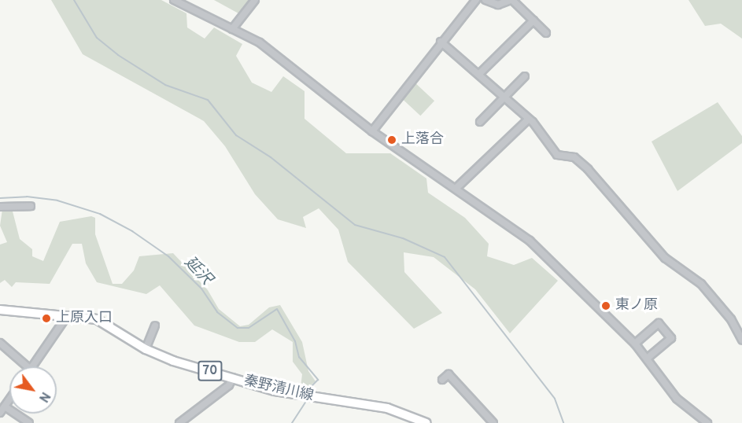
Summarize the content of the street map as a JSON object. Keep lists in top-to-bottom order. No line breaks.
{"streets":{"main road":["70","秦野清川線"]},"water":["延沢"],"places":["上落合","東ノ原","上原入口"],"north":"bottom right"}
